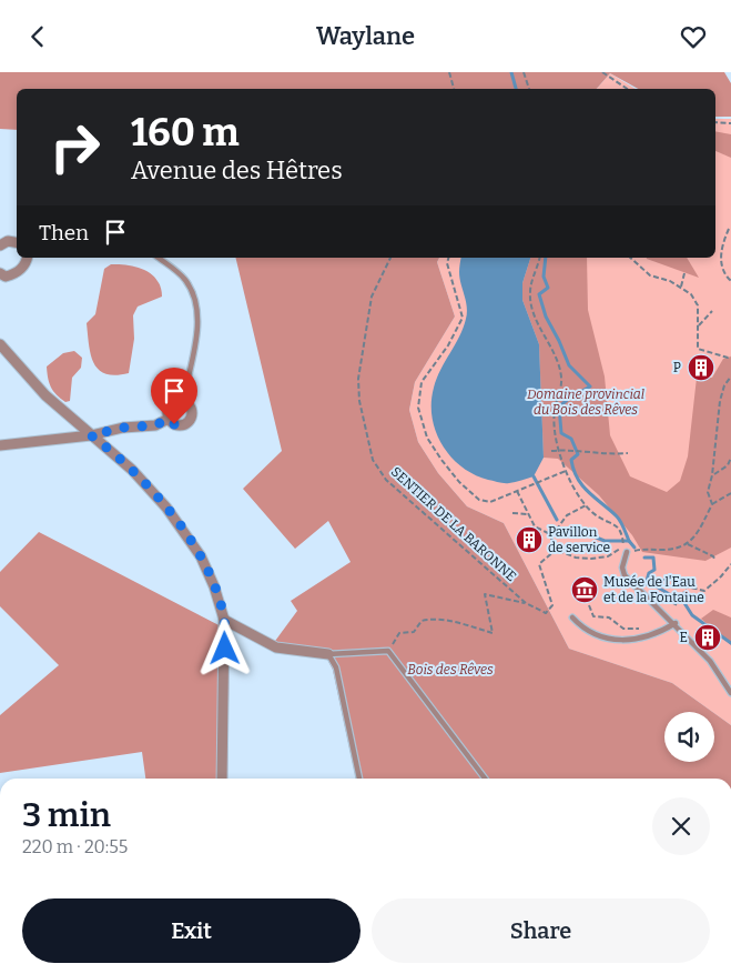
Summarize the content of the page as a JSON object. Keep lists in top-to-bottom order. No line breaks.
{"streets":{"path":["SENTIER DE LA BARONNE"]},"parks":["Domaine provincial du Bois des Rêves","Bois des Rêves"],"places":{"building":["P","Pavillon de service","E"],"museum":["Musée de l'Eau et de la Fontaine"]},"page":{"header":"Waylane","turn":["160 m","Avenue des Hêtres"],"then":"Then","heading":["3 min","220 m · 20:55"],"buttons":["Exit","Share"]}}
